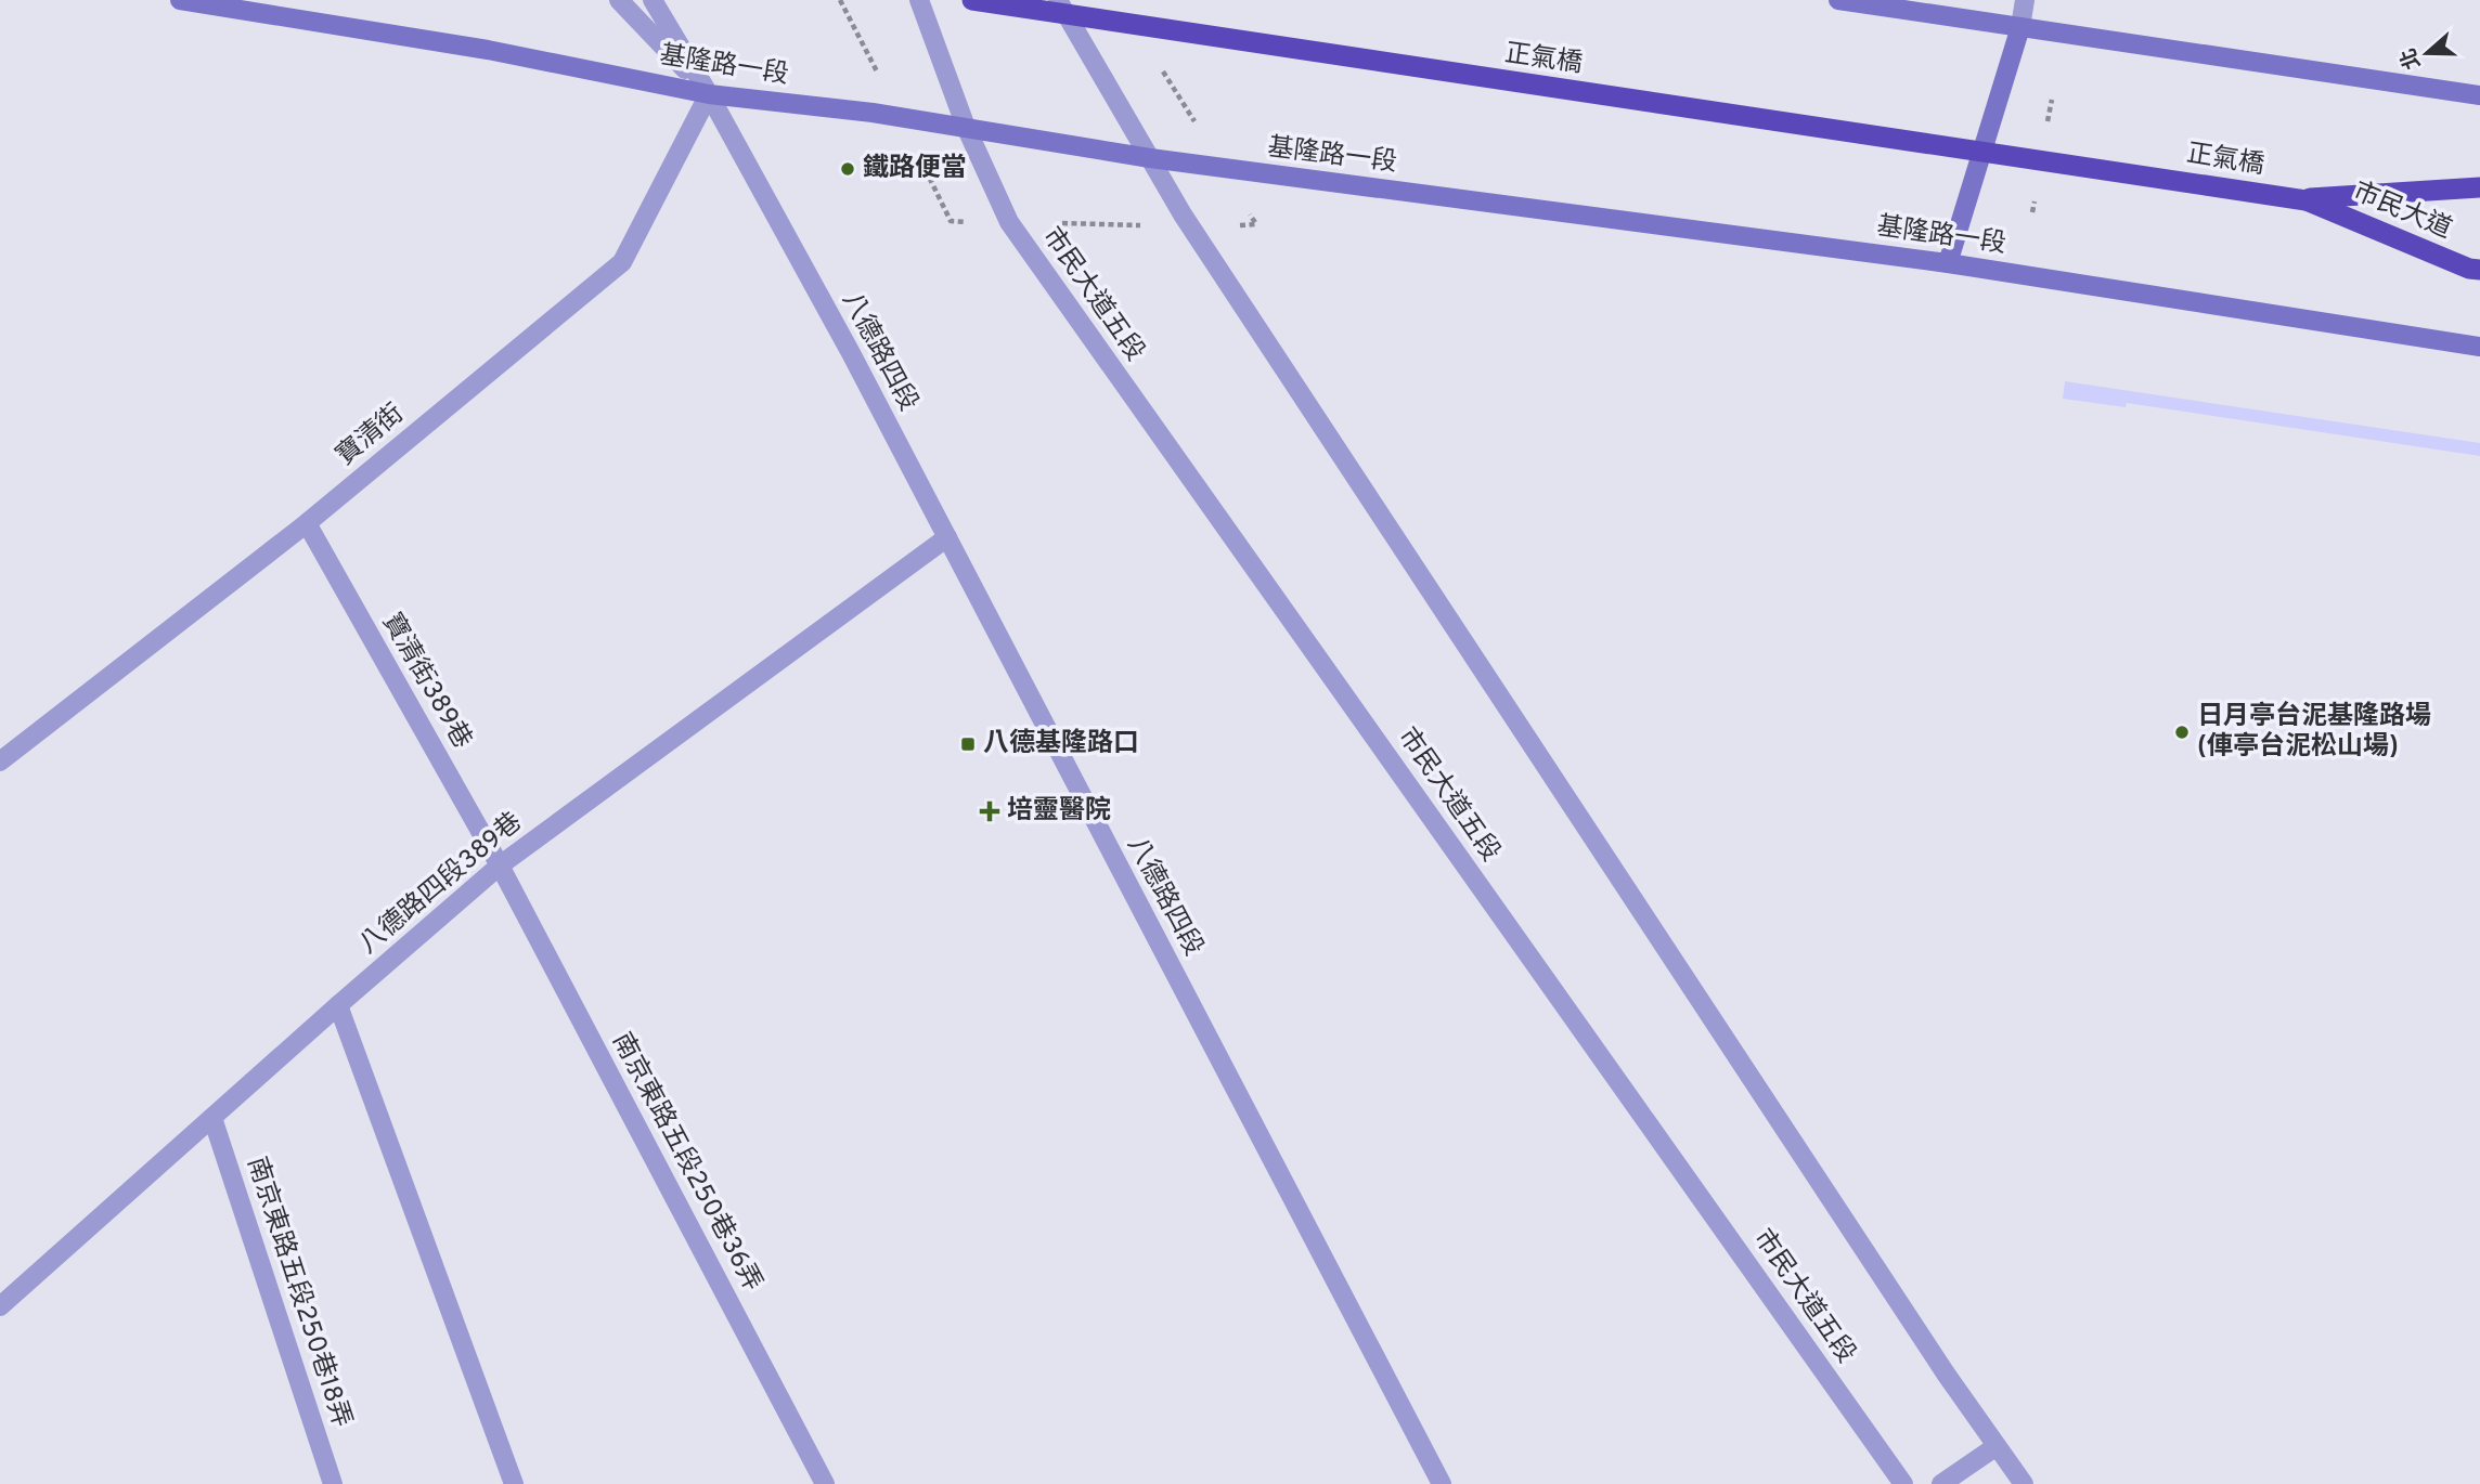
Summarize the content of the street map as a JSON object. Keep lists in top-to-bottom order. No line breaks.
{"streets":{"highway":["正氣橋","市民大道"],"main road":["基隆路一段"],"street":["市民大道五段","八德路四段","寶清街","寶清街389巷","八德路四段389巷","南京東路五段250巷36弄","南京東路五段250巷18弄"]},"crossings":[["正氣橋","市民大道"],["基隆路一段","市民大道五段"],["基隆路一段","八德路四段"],["基隆路一段","寶清街"],["八德路四段","寶清街"],["八德路四段","八德路四段389巷"],["寶清街","寶清街389巷"],["寶清街389巷","八德路四段389巷"],["寶清街389巷","南京東路五段250巷36弄"],["八德路四段389巷","南京東路五段250巷36弄"],["八德路四段389巷","南京東路五段250巷18弄"]],"places":{"other":["鐵路便當","日月亭台泥基隆路場 (俥亭台泥松山場)"],"transit":["八德基隆路口"],"health":["培靈醫院"]},"north":"left"}
